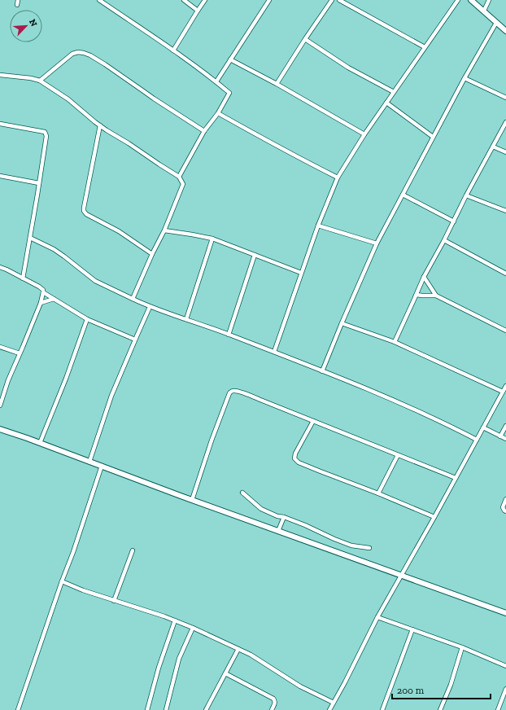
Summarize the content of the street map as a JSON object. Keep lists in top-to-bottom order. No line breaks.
{"scale_bar":"200 m","north":"top right"}
